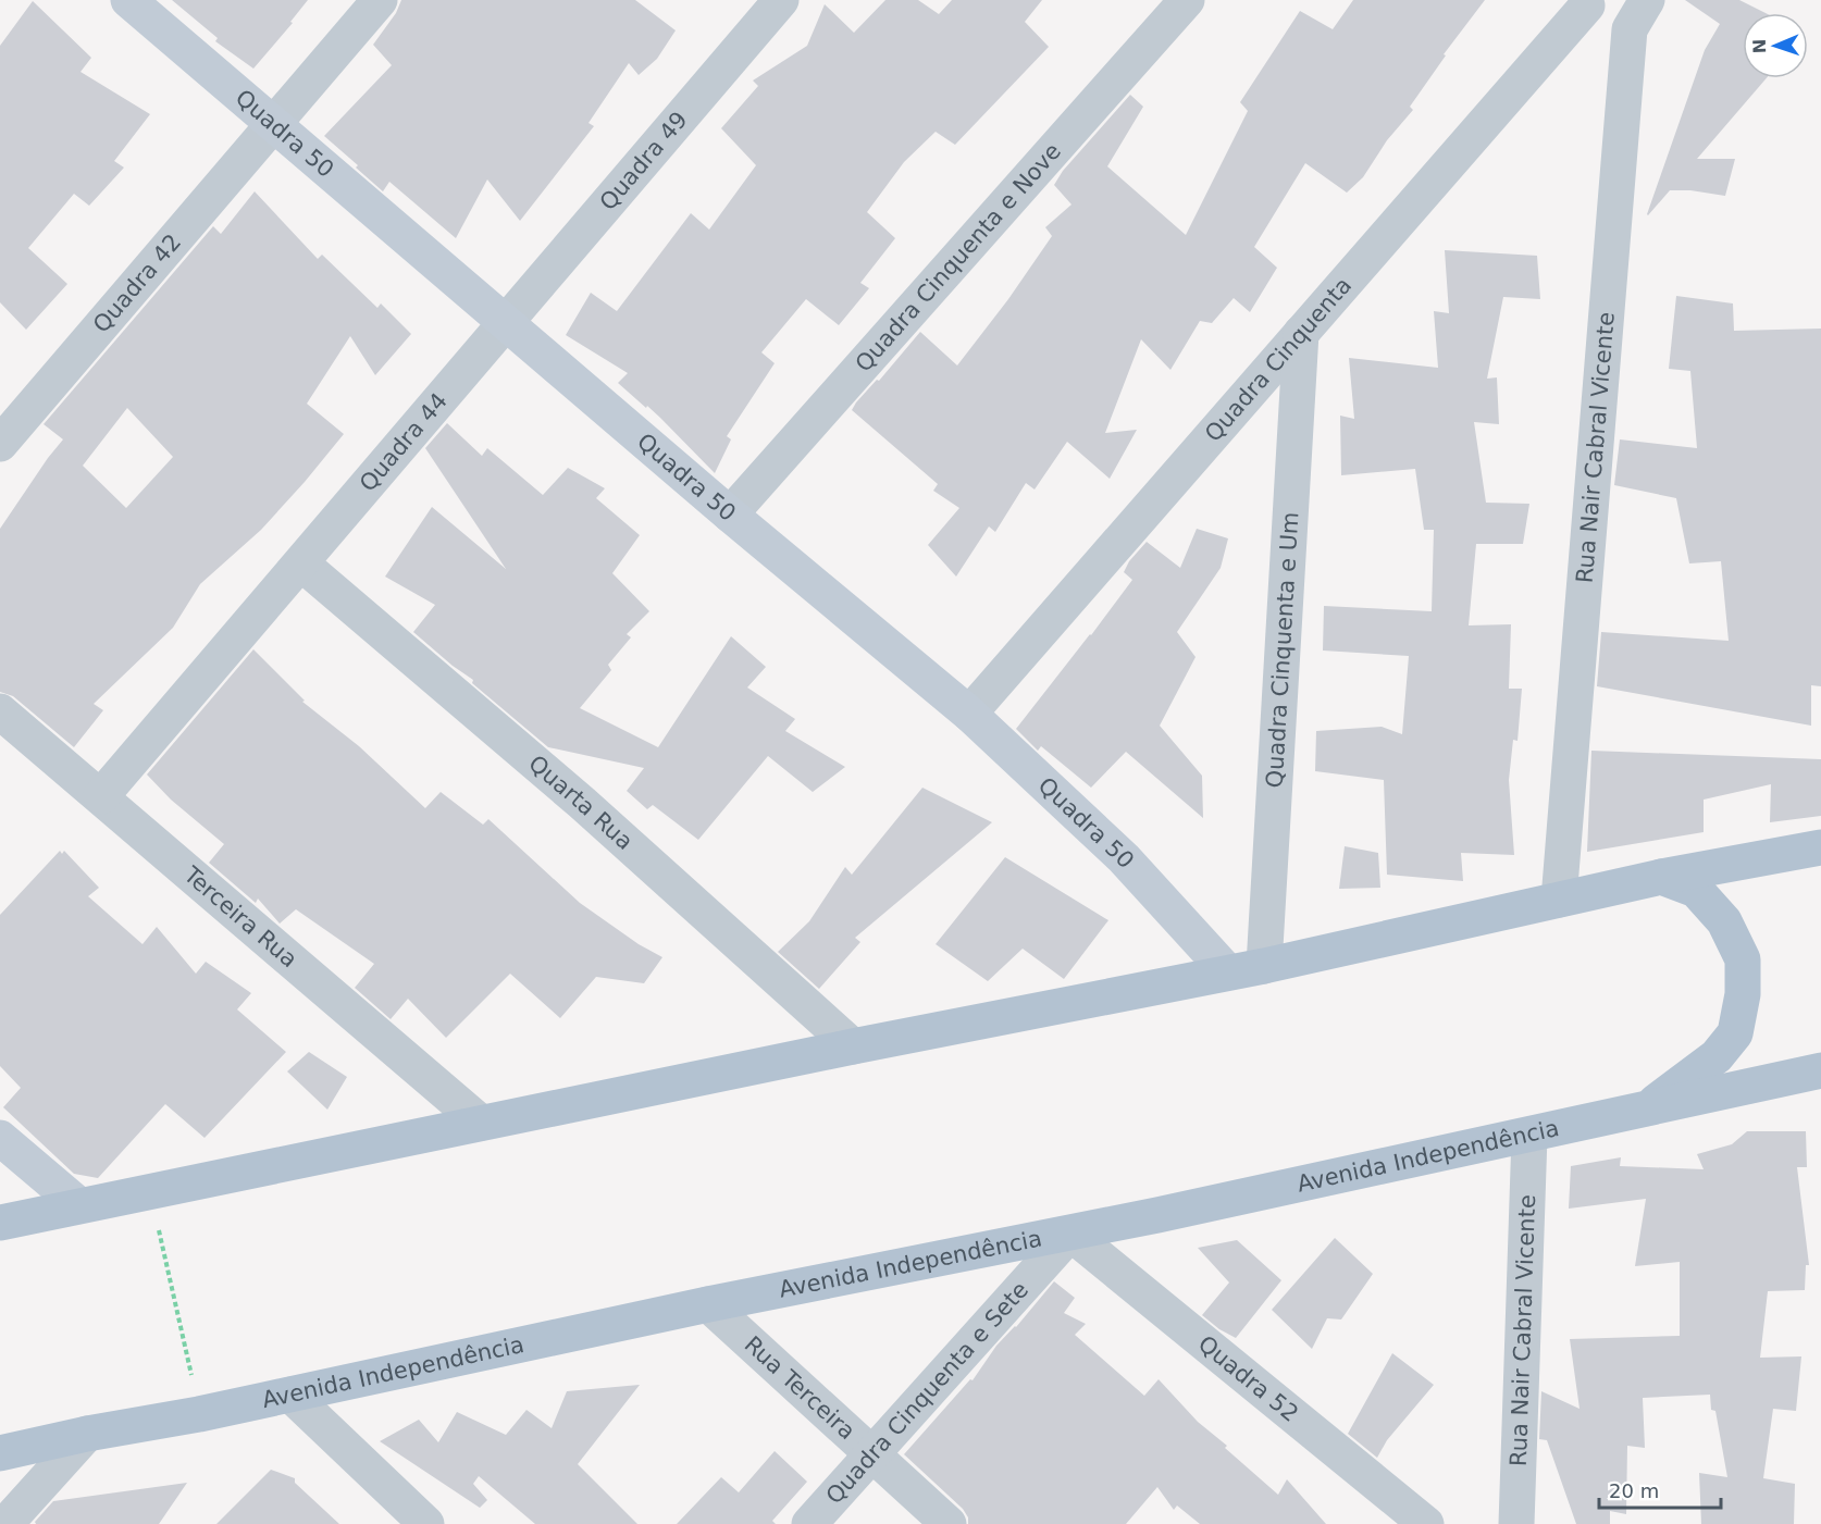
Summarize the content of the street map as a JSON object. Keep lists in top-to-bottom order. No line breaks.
{"streets":{"main road":["Avenida Independência"],"street":["Quadra 50","Quadra 49","Quadra Cinquenta e Nove","Quadra 42","Quadra Cinquenta","Quadra 44","Rua Nair Cabral Vicente","Quadra Cinquenta e Um","Quarta Rua","Terceira Rua","Quadra 52","Rua Terceira","Quadra Cinquenta e Sete"]},"crossings":[["Quadra 50","Quadra 49"],["Quadra 50","Quadra Cinquenta e Nove"],["Quadra 50","Quadra 42"],["Quadra 50","Quadra Cinquenta"],["Quadra 50","Quadra 44"],["Quadra 49","Quadra 44"],["Quadra Cinquenta","Quadra Cinquenta e Um"],["Quadra 44","Quarta Rua"],["Quadra 44","Terceira Rua"],["Rua Nair Cabral Vicente","Avenida Independência"],["Avenida Independência","Quadra 52"],["Avenida Independência","Rua Terceira"],["Avenida Independência","Quadra Cinquenta e Sete"],["Quadra 52","Quadra Cinquenta e Sete"],["Rua Terceira","Quadra Cinquenta e Sete"]],"scale_bar":"20 m","north":"left"}
